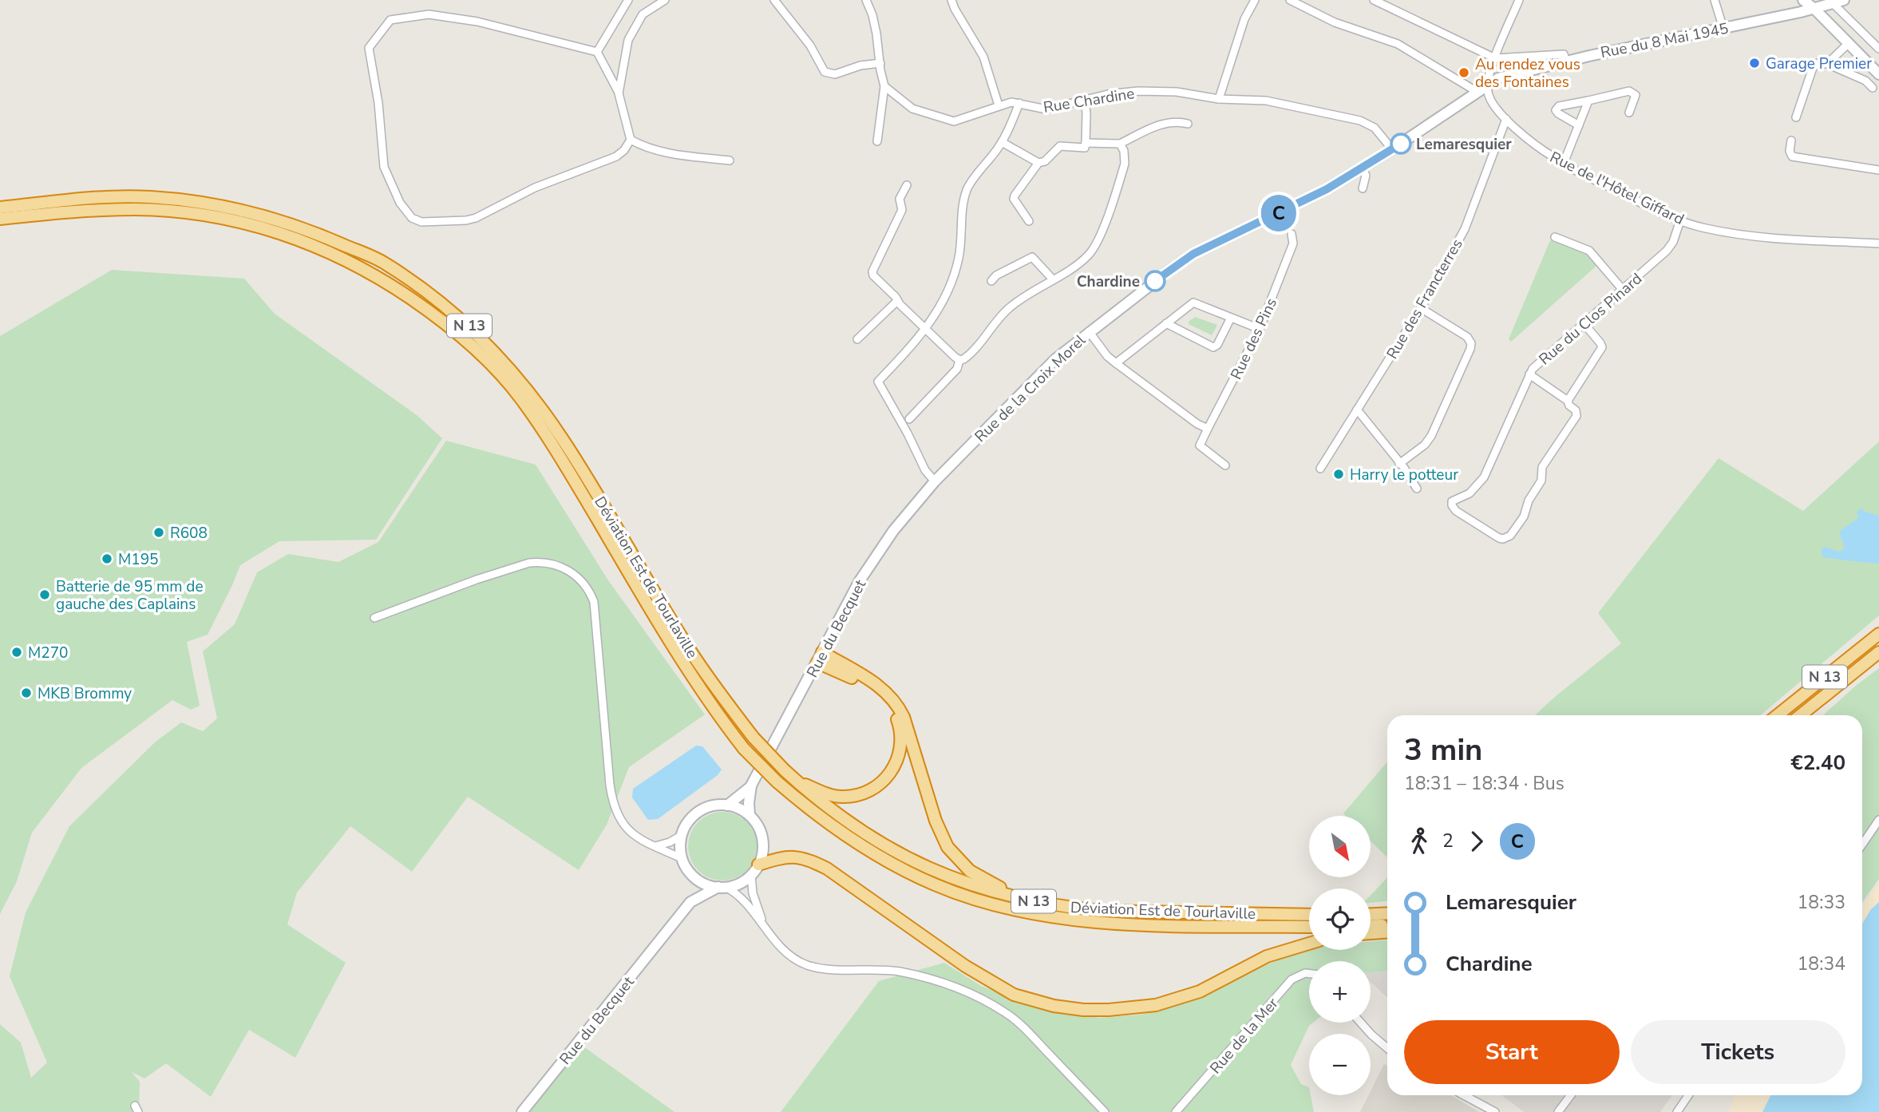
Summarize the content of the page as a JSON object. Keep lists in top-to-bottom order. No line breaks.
{"streets":{"highway":["N 13","Déviation Est de Tourlaville"],"main road":["Rue du 8 Mai 1945","Rue de la Croix Morel","Rue du Becquet"],"street":["Rue Chardine","Rue de l'Hôtel Giffard","Rue des Francterres","Rue du Clos Pinard","Rue des Pins","Rue de la Mer"]},"crossings":[["Rue du 8 Mai 1945","Rue de l'Hôtel Giffard"],["Rue du 8 Mai 1945","Rue de la Croix Morel"],["Rue Chardine","Rue de la Croix Morel"],["Rue de l'Hôtel Giffard","Rue des Francterres"],["Rue de l'Hôtel Giffard","Rue du Clos Pinard"],["Rue de l'Hôtel Giffard","Rue de la Croix Morel"],["Rue de la Croix Morel","Rue du Becquet"]],"places":["Garage Premier","Au rendez vous des Fontaines","Lemaresquier","Chardine","Harry le potteur","R608","M195","Batterie de 95 mm de gauche des Caplains","M270","MKB Brommy"],"lines":["bus line C"],"north":"bottom right","page":{"on_map":"C","heading":["3 min","18:31 – 18:34 · Bus","€2.40"],"legs":["2","C"],"map_buttons":["+","−"],"list":[{"name":"Lemaresquier","value":"18:33"},{"name":"Chardine","value":"18:34"}],"buttons":["Start","Tickets"]}}
